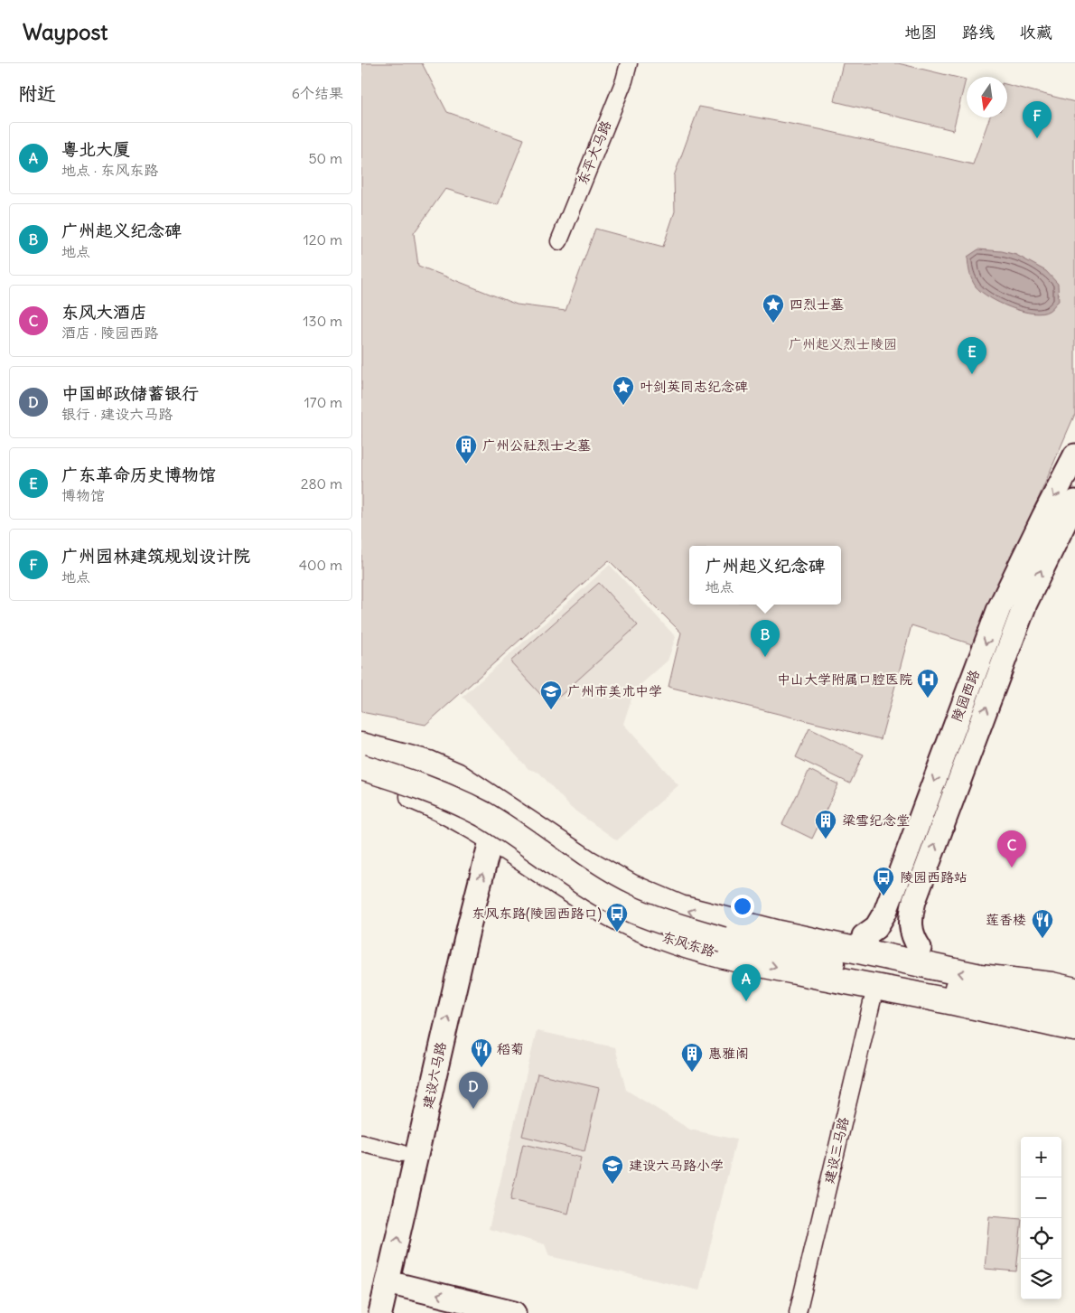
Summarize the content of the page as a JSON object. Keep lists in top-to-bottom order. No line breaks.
{"streets":{"main road":["东风东路"],"street":["东平大马路","陵园西路","建设六马路","建设三马路"]},"crossings":[["东风东路","建设六马路"],["东风东路","建设三马路"]],"one_way":["建设六马路"],"parks":["广州起义烈士陵园"],"places":{"place":["四烈士墓","叶剑英同志纪念碑"],"building":["广州公社烈士之墓","梁雪纪念堂","惠雅阁"],"hospital":["中山大学附属口腔医院"],"school or university":["广州市美术中学","建设六马路小学"],"bus stop":["陵园西路站","东风东路(陵园西路口)"],"restaurant":["莲香楼","稻菊"]},"north":"bottom","page":{"header":"Waypost","nav":["地图","路线","收藏"],"heading":["附近","6个结果"],"pins":["F","E","B","C","A","D"],"list":[{"mark":"A","name":"粤北大厦","note":"地点 · 东风东路","value":"50 m"},{"mark":"B","name":"广州起义纪念碑","note":"地点","value":"120 m"},{"mark":"C","name":"东风大酒店","note":"酒店 · 陵园西路","value":"130 m"},{"mark":"D","name":"中国邮政储蓄银行","note":"银行 · 建设六马路","value":"170 m"},{"mark":"E","name":"广东革命历史博物馆","note":"博物馆","value":"280 m"},{"mark":"F","name":"广州园林建筑规划设计院","note":"地点","value":"400 m"}],"popup":["广州起义纪念碑","地点"],"map_buttons":["+","−"]}}
